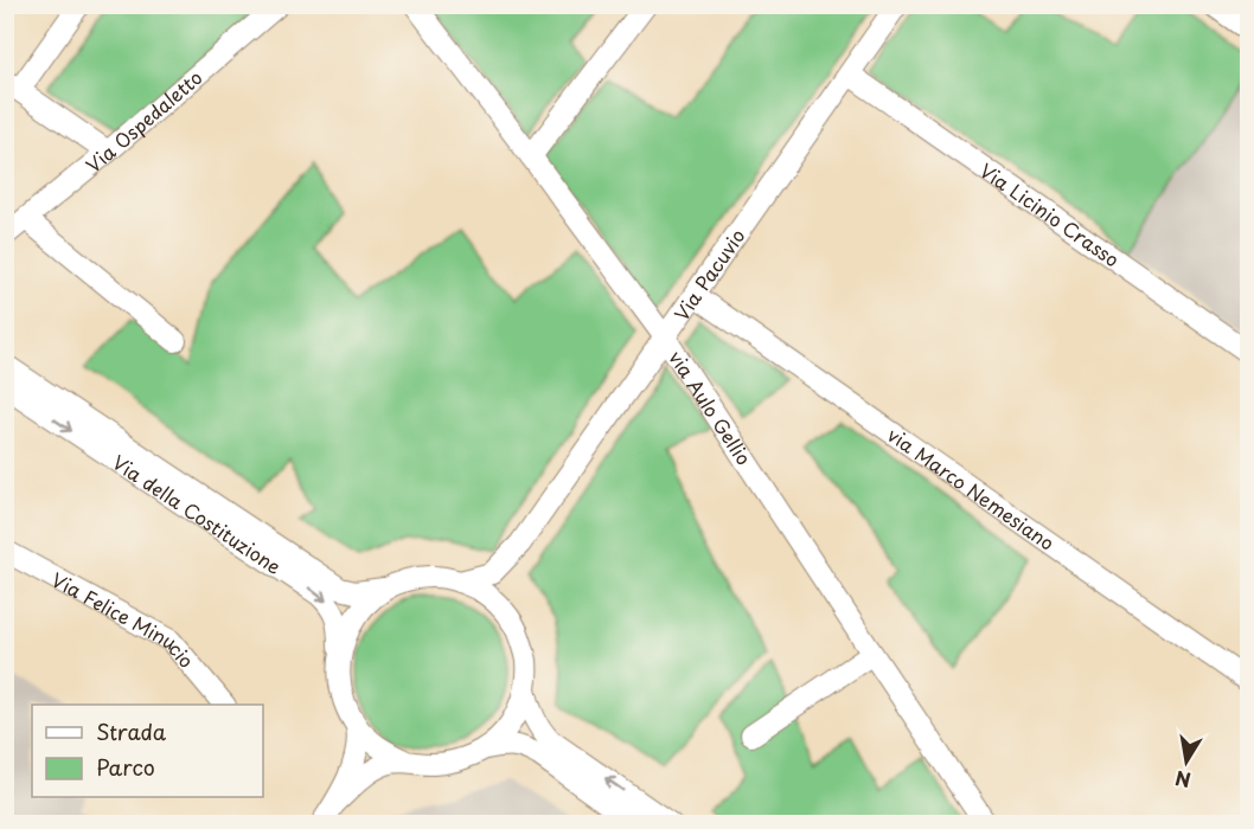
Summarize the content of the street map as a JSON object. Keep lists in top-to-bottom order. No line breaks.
{"streets":{"street":["Via Ospedaletto","Via Licinio Crasso","Via Pacuvio","via Aulo Gellio","via Marco Nemesiano","Via della Costituzione","Via Felice Minucio"]},"crossings":[["Via Licinio Crasso","Via Pacuvio"],["Via Pacuvio","via Aulo Gellio"],["Via Pacuvio","via Marco Nemesiano"],["Via Pacuvio","Via della Costituzione"]],"legend":["Strada","Parco"],"north":"bottom"}
